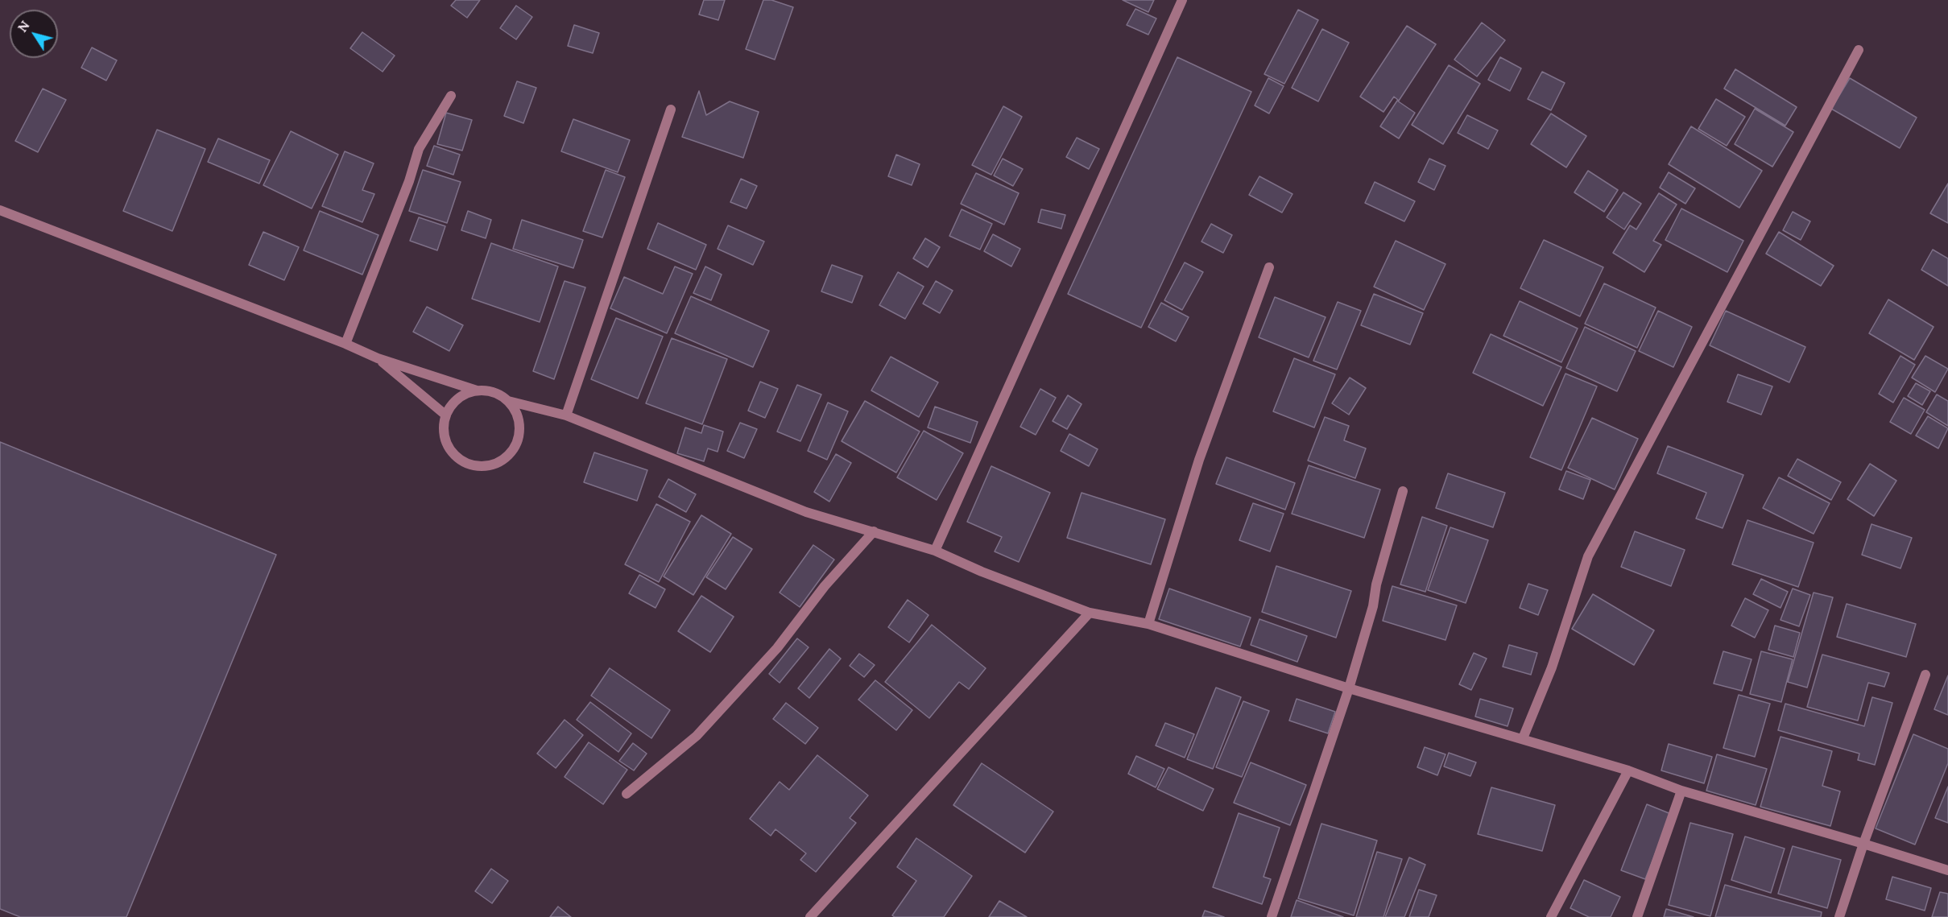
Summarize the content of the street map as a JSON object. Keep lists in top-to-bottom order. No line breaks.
{"north":"top left"}
